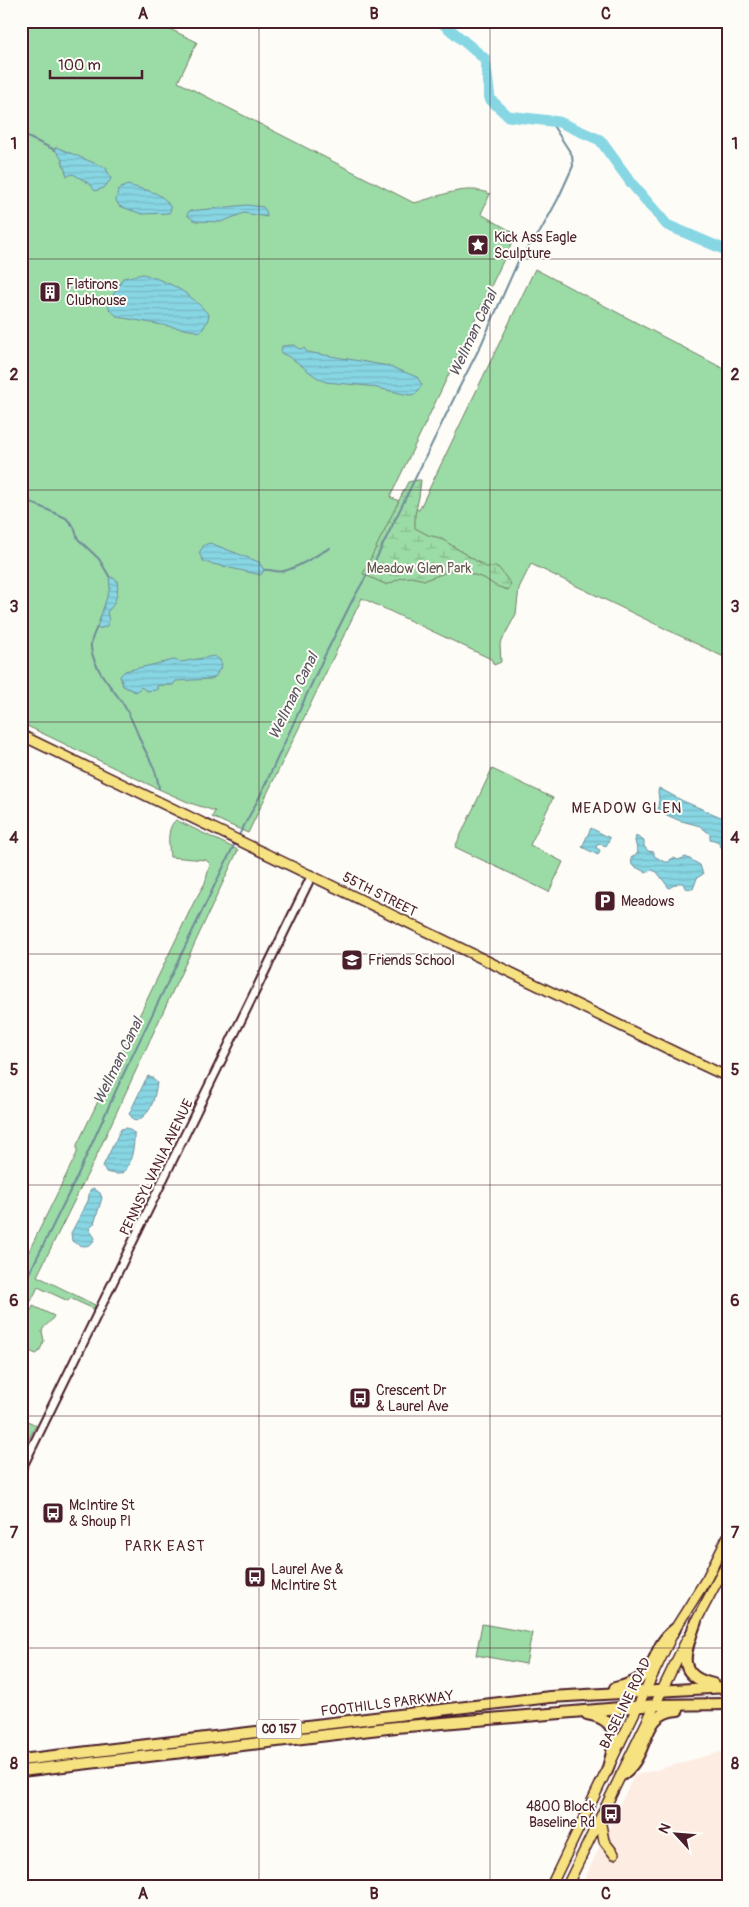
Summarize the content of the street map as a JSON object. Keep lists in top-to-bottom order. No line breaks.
{"streets":{"highway":["FOOTHILLS PARKWAY","CO 157"],"main road":["55TH STREET","BASELINE ROAD"],"street":["PENNSYLVANIA AVENUE"]},"crossings":[["55TH STREET","PENNSYLVANIA AVENUE"],["FOOTHILLS PARKWAY","BASELINE ROAD"]],"districts":["MEADOW GLEN","PARK EAST"],"water":["Wellman Canal"],"parks":["Meadow Glen Park"],"places":{"place":["Kick Ass Eagle Sculpture"],"building":["Flatirons Clubhouse"],"parking":["Meadows"],"school or university":["Friends School"],"bus stop":["Crescent Dr & Laurel Ave","McIntire St & Shoup Pl","Laurel Ave & McIntire St","4800 Block Baseline Rd"]},"scale_bar":"100 m","north":"top left","grid":{"columns":["A","B","C"],"rows":["1","2","3","4","5","6","7","8"]}}
